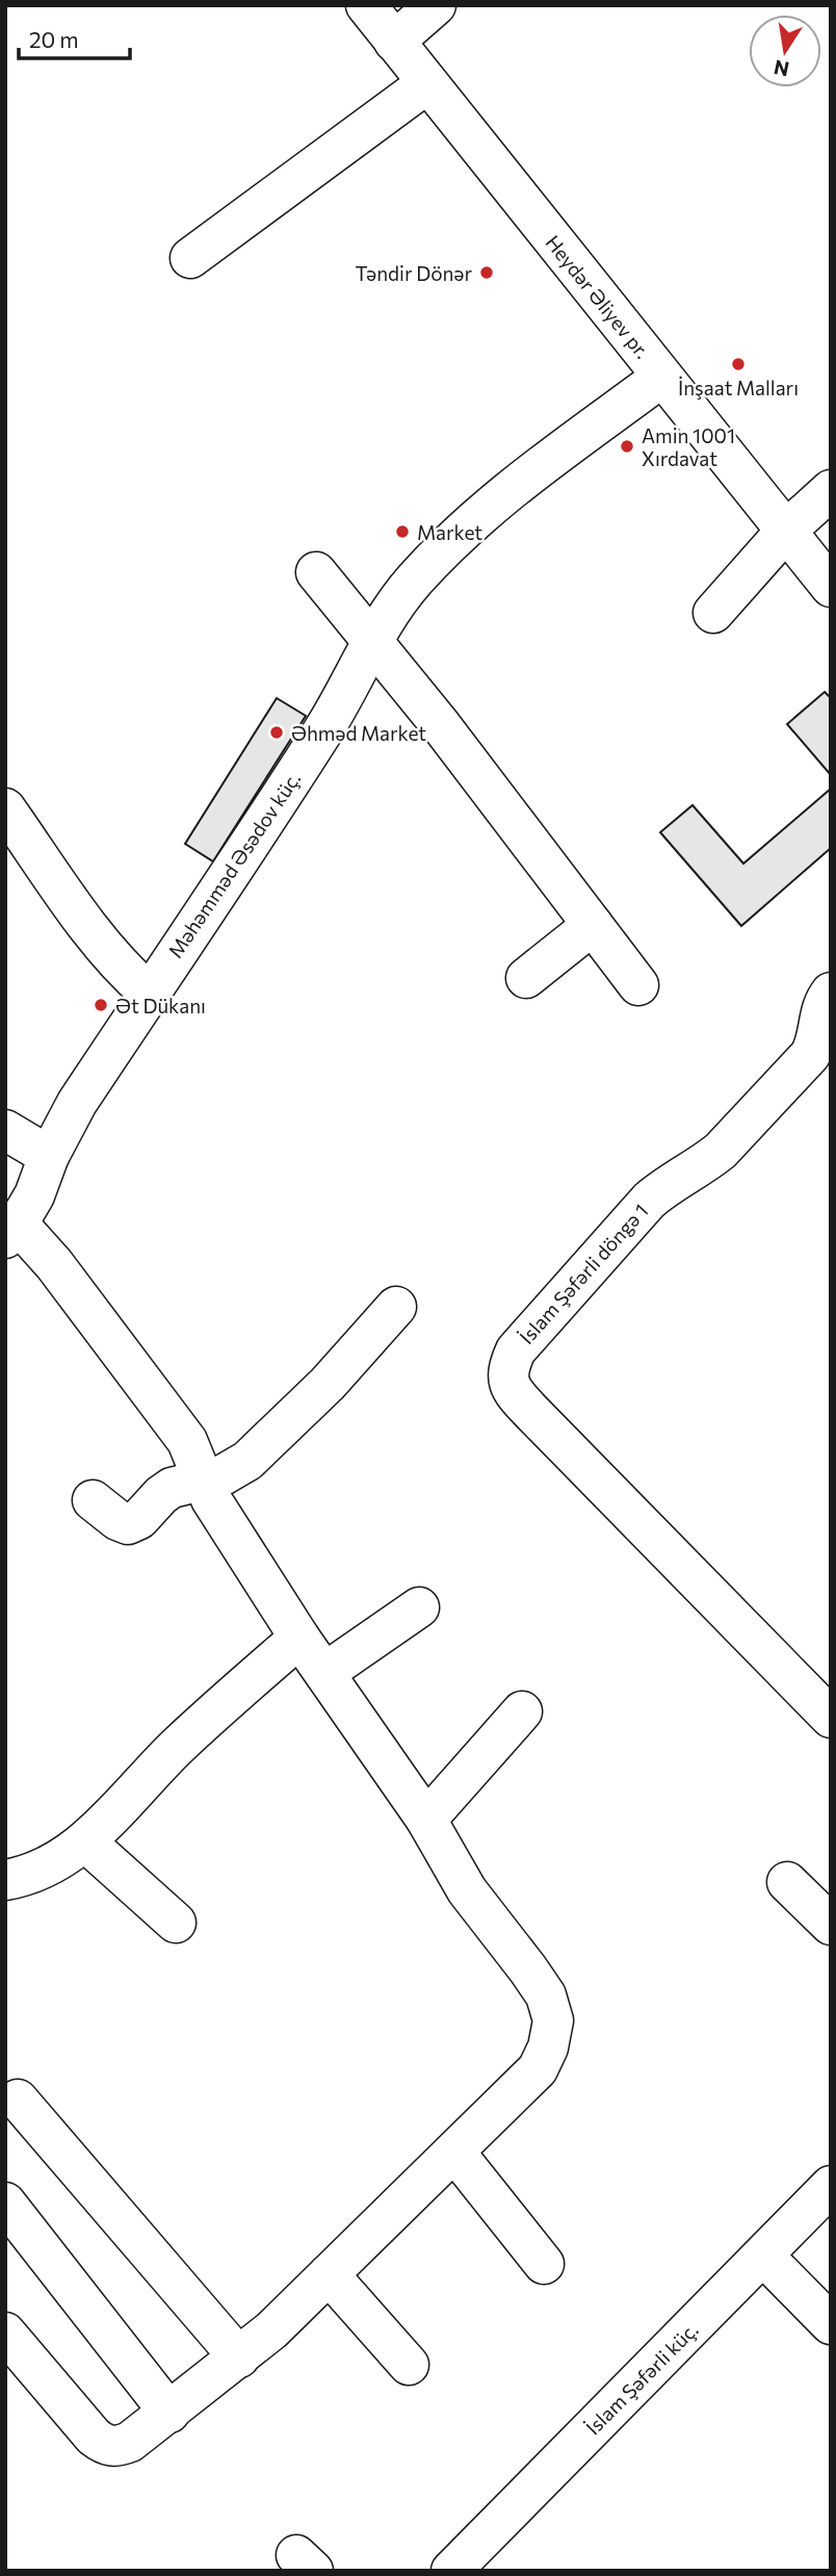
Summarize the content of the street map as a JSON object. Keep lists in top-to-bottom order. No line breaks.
{"streets":{"street":["Heydər Əliyev pr.","Məhəmməd Əsədov küç.","İslam Şəfərli döngə 1","İslam Şəfərli küç."]},"crossings":[["Heydər Əliyev pr.","Məhəmməd Əsədov küç."]],"places":["Təndir Dönər","İnşaat Malları","Amin 1001 Xırdavat","Market","Əhməd Market","Ət Dükanı"],"scale_bar":"20 m","north":"bottom"}
